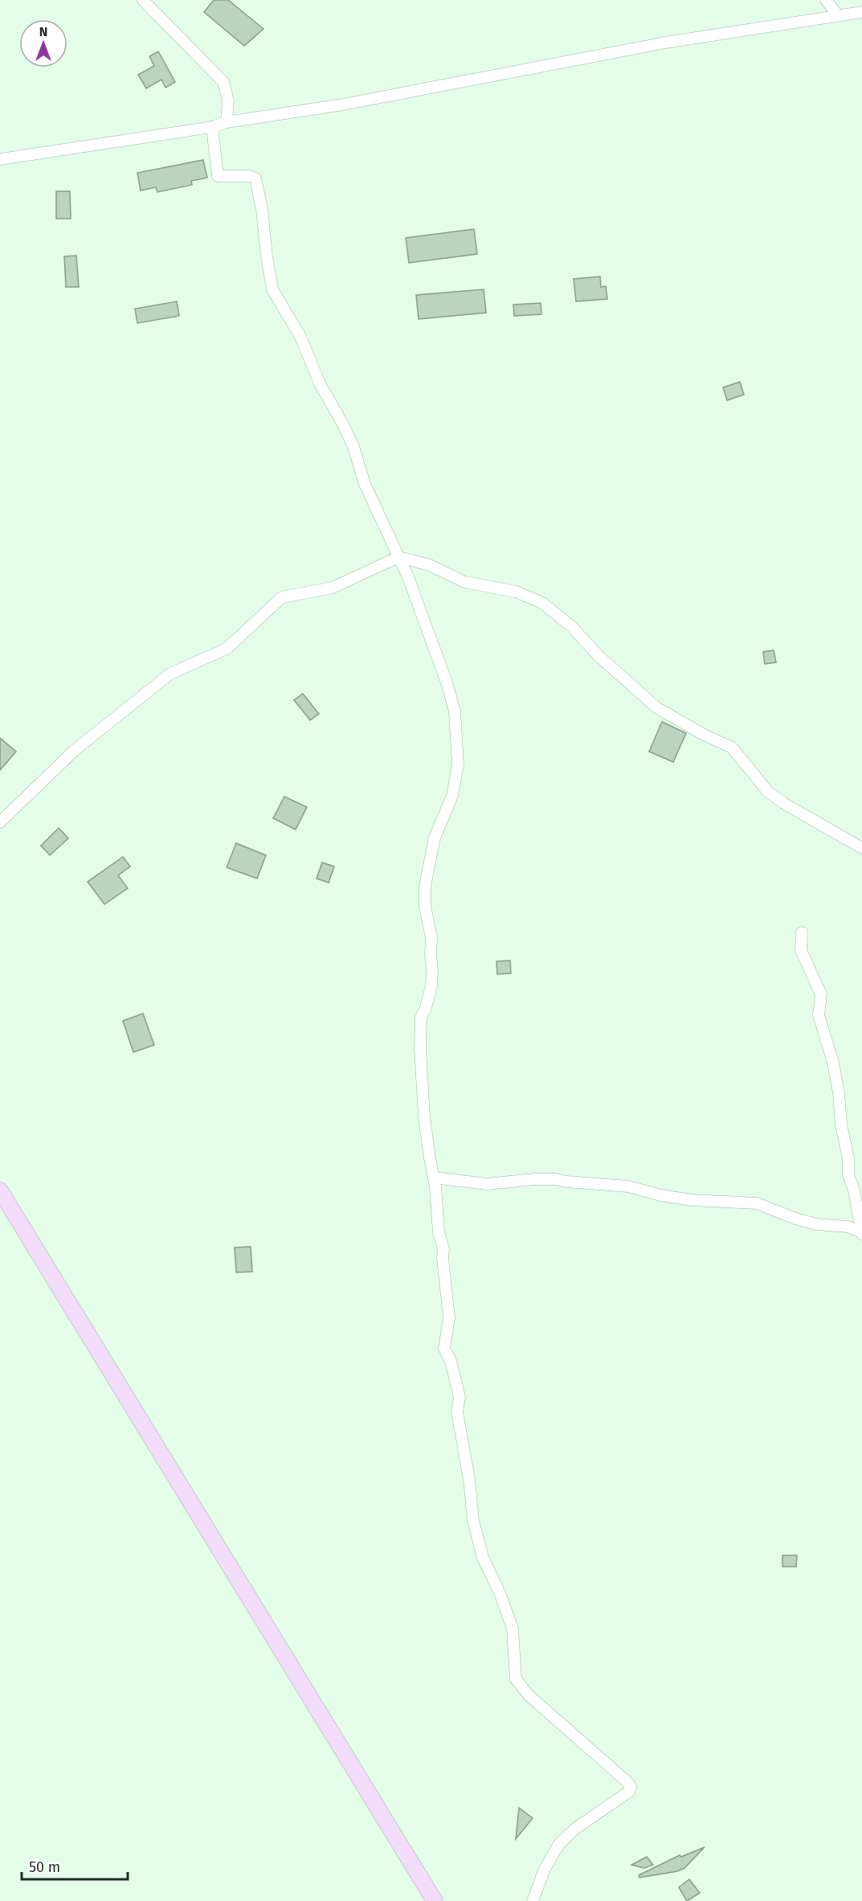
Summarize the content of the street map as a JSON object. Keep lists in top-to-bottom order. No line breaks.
{"scale_bar":"50 m","north":"top"}
